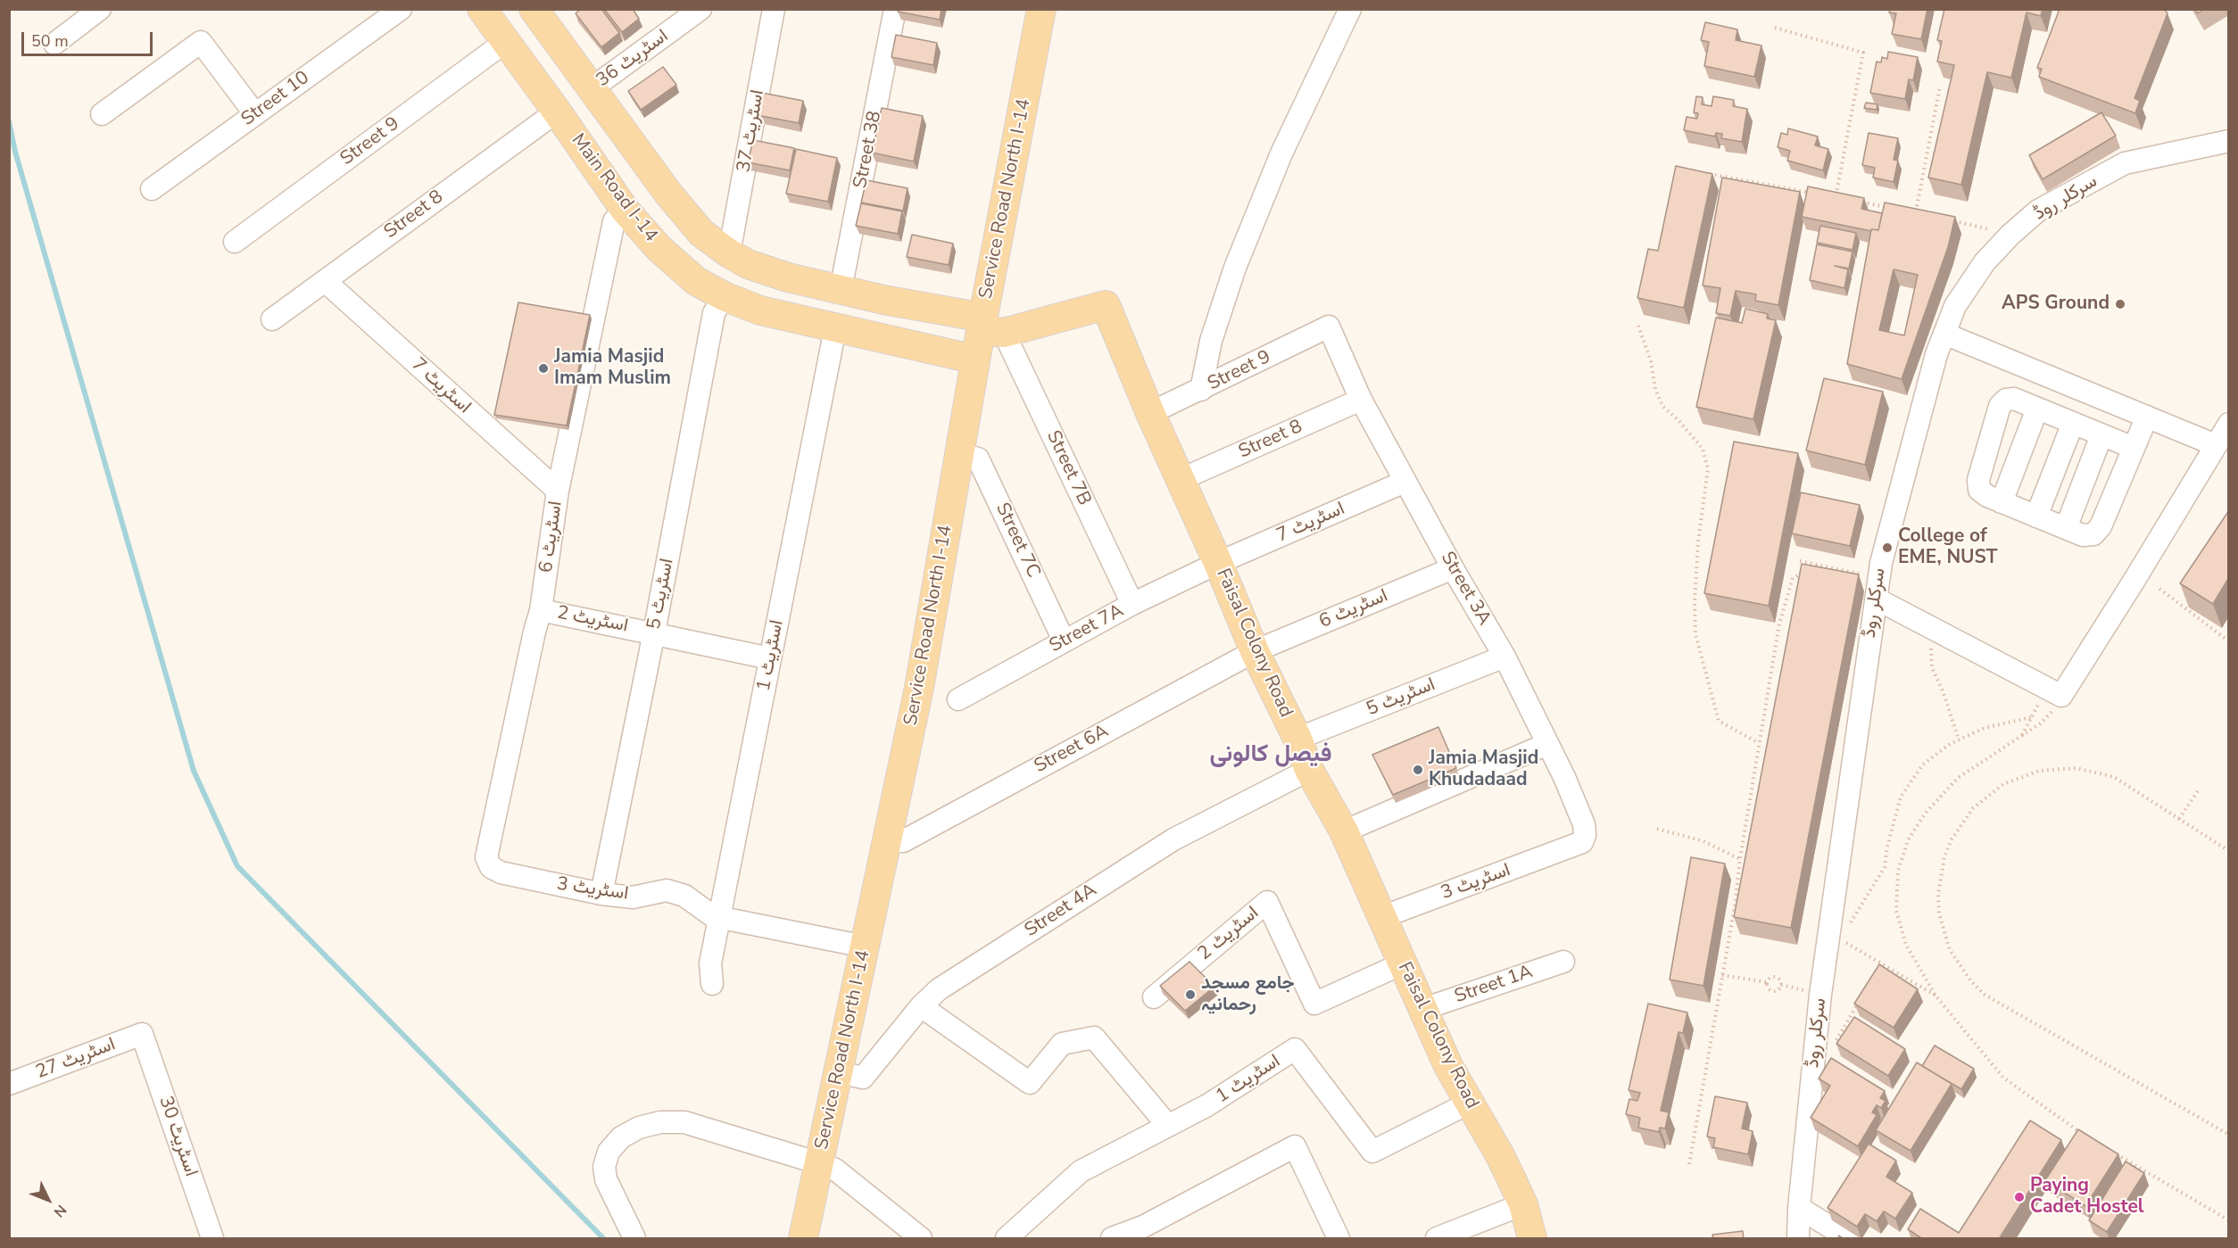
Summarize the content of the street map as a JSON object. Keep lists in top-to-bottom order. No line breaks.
{"streets":{"main road":["Main Road I-14","Service Road North I-14","Faisal Colony Road"],"street":["اسٹریٹ 36","Street 10","اسٹریٹ 37","Street 9","Street 38","سرکلر روڈ","Street 8","اسٹریٹ 7","Street 7B","اسٹریٹ 6","Street 7C","Street 3A","اسٹریٹ 5","اسٹریٹ 2","Street 7A","اسٹریٹ 1","Street 6A","اسٹریٹ 3","Street 4A","Street 1A","اسٹریٹ 27","اسٹریٹ 30"]},"crossings":[["Street 9","Main Road I-14"],["Street 9","Street 3A"],["Street 9","Faisal Colony Road"],["Main Road I-14","Service Road North I-14"],["Main Road I-14","Street 8"],["Main Road I-14","اسٹریٹ 6"],["Main Road I-14","اسٹریٹ 5"],["Main Road I-14","اسٹریٹ 1"],["Service Road North I-14","Street 7B"],["Service Road North I-14","Street 7C"],["Service Road North I-14","Faisal Colony Road"],["Service Road North I-14","Street 6A"],["Service Road North I-14","اسٹریٹ 3"],["Service Road North I-14","Street 4A"],["Street 8","اسٹریٹ 7"],["Street 8","Street 3A"],["Street 8","Faisal Colony Road"],["اسٹریٹ 7","اسٹریٹ 6"],["اسٹریٹ 7","Street 3A"],["اسٹریٹ 7","Street 7A"],["اسٹریٹ 7","Faisal Colony Road"],["Street 7B","Street 7A"],["Street 7B","Faisal Colony Road"],["اسٹریٹ 6","Street 3A"],["اسٹریٹ 6","اسٹریٹ 2"],["اسٹریٹ 6","Faisal Colony Road"],["اسٹریٹ 6","Street 6A"],["اسٹریٹ 6","اسٹریٹ 3"],["Street 7C","Street 7A"],["Street 3A","اسٹریٹ 5"],["Street 3A","اسٹریٹ 3"],["اسٹریٹ 5","اسٹریٹ 2"],["اسٹریٹ 5","Faisal Colony Road"],["اسٹریٹ 5","اسٹریٹ 3"],["اسٹریٹ 2","Faisal Colony Road"],["اسٹریٹ 2","اسٹریٹ 1"],["Street 7A","Faisal Colony Road"],["Faisal Colony Road","اسٹریٹ 1"],["Faisal Colony Road","Street 6A"],["Faisal Colony Road","اسٹریٹ 3"],["Faisal Colony Road","Street 4A"],["Faisal Colony Road","Street 1A"],["اسٹریٹ 1","اسٹریٹ 3"],["اسٹریٹ 27","اسٹریٹ 30"]],"districts":["فیصل کالونی"],"places":["APS Ground","Jamia Masjid Imam Muslim","College of EME, NUST","Jamia Masjid Khudadaad","جامع مسجد رحمانیہ","Paying Cadet Hostel"],"scale_bar":"50 m","north":"bottom right"}
